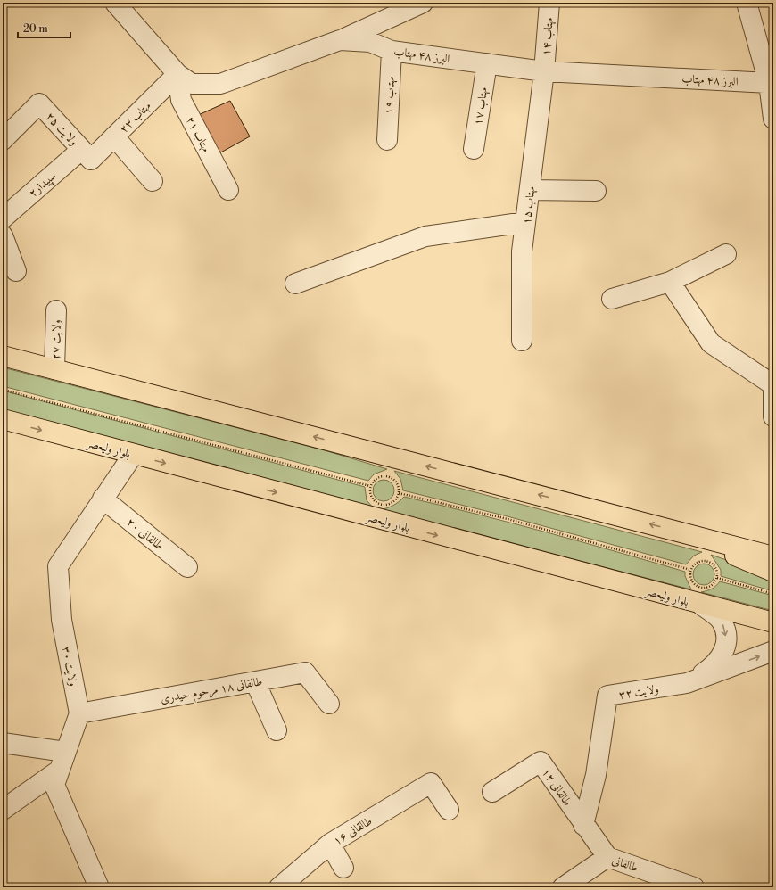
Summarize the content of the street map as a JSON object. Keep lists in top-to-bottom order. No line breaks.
{"streets":{"main road":["بلوار ولیعصر"],"street":["مهتاب ۱۴","البرز ۴۸ مهتاب","مهتاب ۱۹","مهتاب ۱۷","مهتاب ۲٣","ولایت ۲۵","مهتاب ٢١","سپیدار۲","مهتاب ۱۵","ولایت ٢٧","طالقانی ۲۰","ولایت ۳۰","طالقانی ۱۸ مرحوم حیدری","ولایت ۳۲","طالقانی ۱۲","طالقانی ۱۶","طالقانی"]},"crossings":[["مهتاب ۱۴","البرز ۴۸ مهتاب"],["مهتاب ۱۴","مهتاب ۱۵"],["البرز ۴۸ مهتاب","مهتاب ۱۹"],["البرز ۴۸ مهتاب","مهتاب ۱۷"],["البرز ۴۸ مهتاب","مهتاب ۲٣"],["البرز ۴۸ مهتاب","مهتاب ٢١"],["البرز ۴۸ مهتاب","مهتاب ۱۵"],["مهتاب ۲٣","ولایت ۲۵"],["مهتاب ۲٣","مهتاب ٢١"],["مهتاب ۲٣","سپیدار۲"],["ولایت ۲۵","سپیدار۲"],["بلوار ولیعصر","ولایت ۳۰"],["طالقانی ۲۰","ولایت ۳۰"],["ولایت ۳۰","طالقانی ۱۸ مرحوم حیدری"],["ولایت ۳۲","طالقانی ۱۲"],["طالقانی ۱۲","طالقانی"]],"scale_bar":"20 m"}
